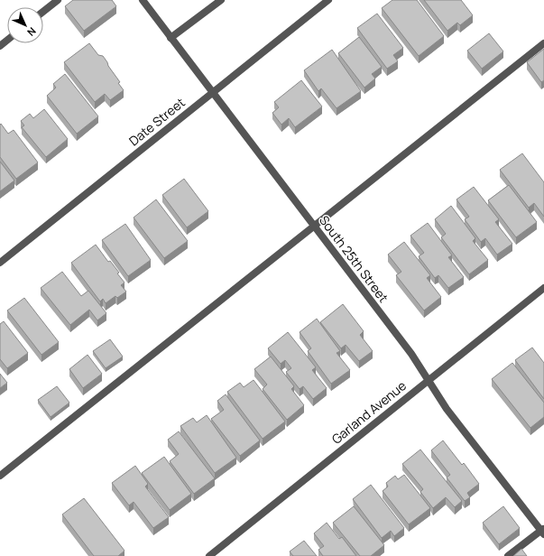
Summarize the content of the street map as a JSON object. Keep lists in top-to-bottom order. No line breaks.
{"streets":{"street":["Date Street","South 25th Street","Garland Avenue"]},"crossings":[["Date Street","South 25th Street"],["South 25th Street","Garland Avenue"]],"north":"bottom right"}
